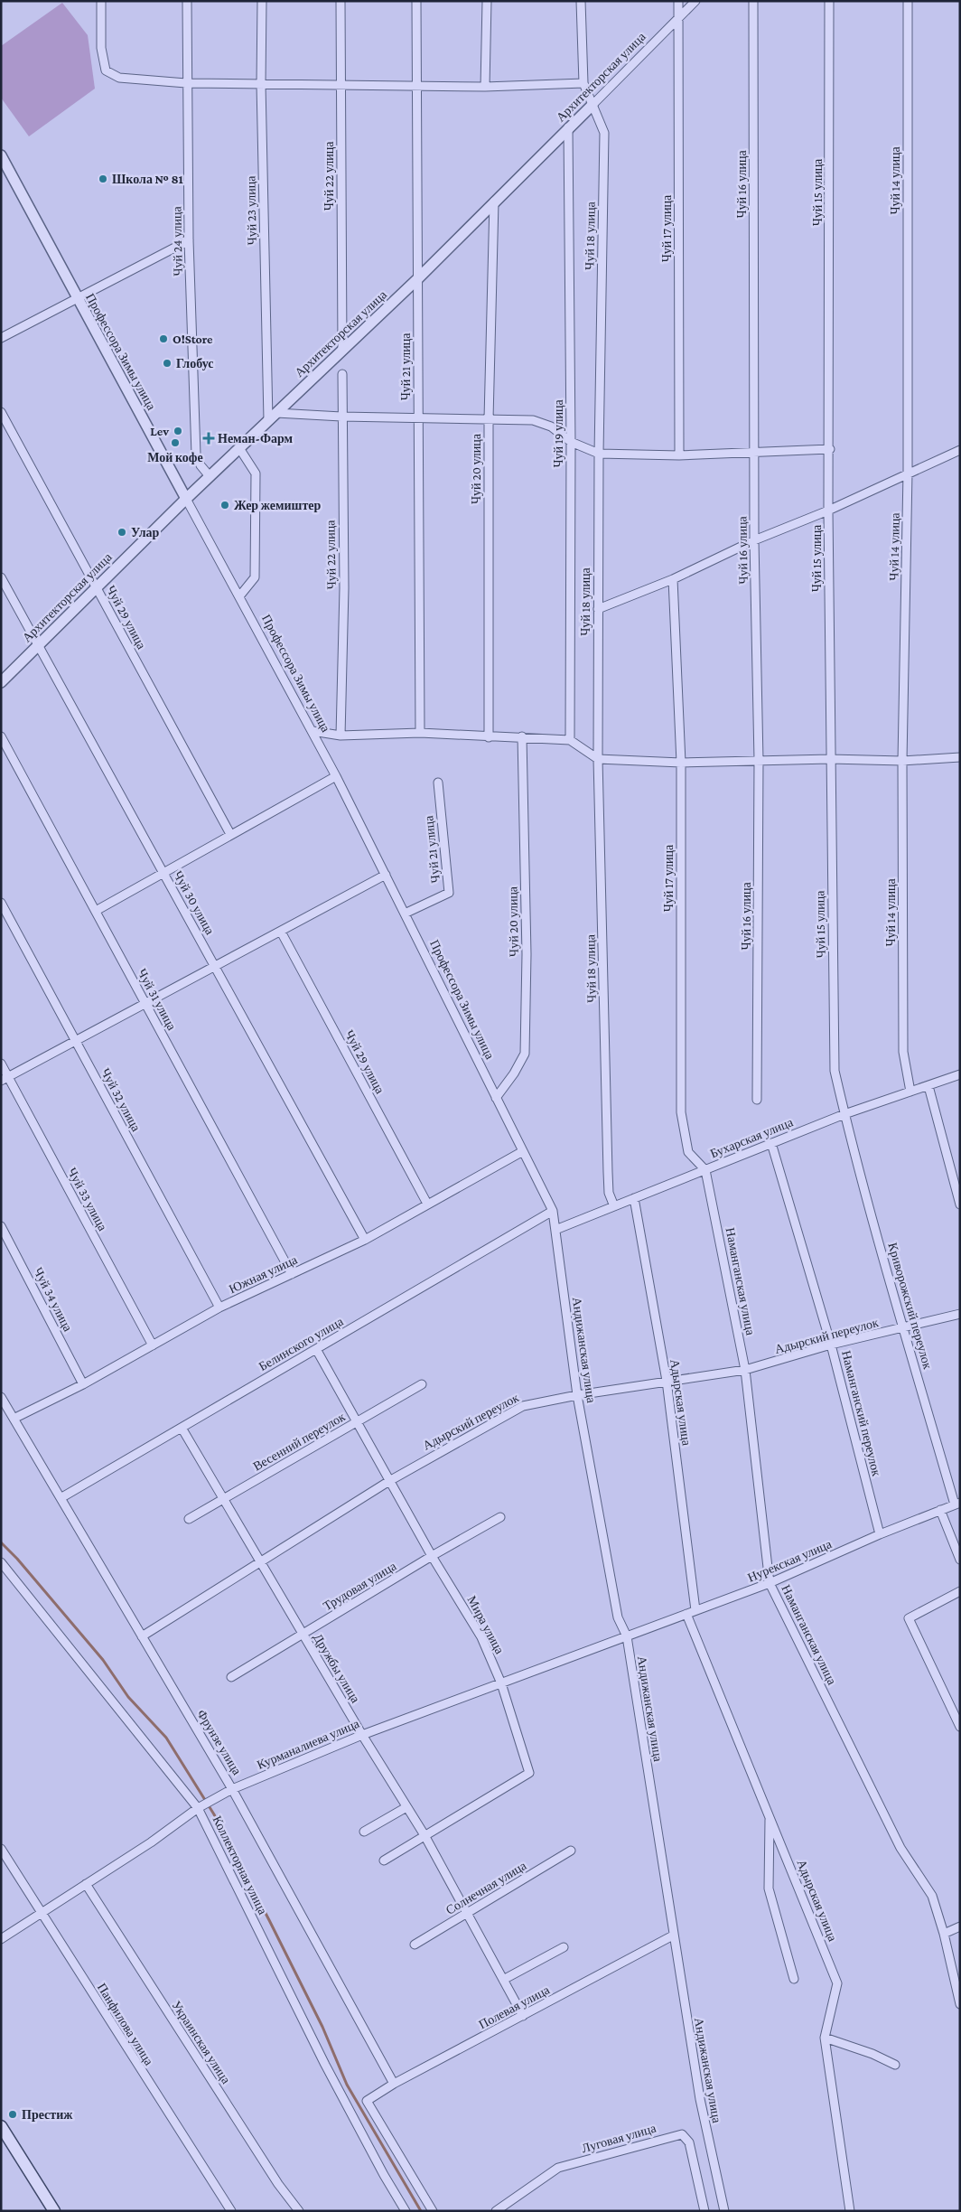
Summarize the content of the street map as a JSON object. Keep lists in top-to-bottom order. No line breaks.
{"streets":{"street":["Архитекторская улица","Чуй 22 улица","Чуй 14 улица","Чуй 16 улица","Чуй 15 улица","Чуй 23 улица","Чуй 17 улица","Чуй 18 улица","Чуй 24 улица","Профессора Зимы улица","Чуй 21 улица","Чуй 19 улица","Чуй 20 улица","Чуй 29 улица","Чуй 30 улица","Чуй 31 улица","Чуй 32 улица","Бухарская улица","Чуй 33 улица","Южная улица","Наманганская улица","Чуй 34 улица","Криворожский переулок","Адырский переулок","Белинского улица","Андижанская улица","Адырская улица","Наманганский переулок","Весенний переулок","Нурекская улица","Трудовая улица","Мира улица","Дружбы улица","Фрунзе улица","Курманалиева улица","Коллекторная улица","Солнечная улица","Полевая улица","Панфилова улица","Украинская улица","Луговая улица"]},"crossings":[["Архитекторская улица","Чуй 22 улица"],["Архитекторская улица","Чуй 23 улица"],["Архитекторская улица","Чуй 17 улица"],["Архитекторская улица","Чуй 18 улица"],["Архитекторская улица","Чуй 24 улица"],["Архитекторская улица","Профессора Зимы улица"],["Архитекторская улица","Чуй 21 улица"],["Архитекторская улица","Чуй 19 улица"],["Архитекторская улица","Чуй 20 улица"],["Архитекторская улица","Чуй 29 улица"],["Архитекторская улица","Чуй 30 улица"],["Чуй 14 улица","Бухарская улица"],["Чуй 15 улица","Бухарская улица"],["Чуй 15 улица","Криворожский переулок"],["Чуй 17 улица","Бухарская улица"],["Чуй 17 улица","Наманганская улица"],["Чуй 18 улица","Бухарская улица"],["Профессора Зимы улица","Чуй 21 улица"],["Профессора Зимы улица","Чуй 20 улица"],["Профессора Зимы улица","Южная улица"],["Профессора Зимы улица","Белинского улица"],["Профессора Зимы улица","Андижанская улица"],["Чуй 29 улица","Южная улица"],["Чуй 30 улица","Южная улица"],["Чуй 31 улица","Южная улица"],["Чуй 32 улица","Южная улица"],["Бухарская улица","Наманганская улица"],["Бухарская улица","Криворожский переулок"],["Бухарская улица","Андижанская улица"],["Бухарская улица","Адырская улица"],["Бухарская улица","Наманганский переулок"],["Чуй 33 улица","Южная улица"],["Южная улица","Чуй 34 улица"],["Южная улица","Фрунзе улица"],["Наманганская улица","Адырский переулок"],["Наманганская улица","Нурекская улица"],["Криворожский переулок","Адырский переулок"],["Криворожский переулок","Нурекская улица"],["Адырский переулок","Андижанская улица"],["Адырский переулок","Адырская улица"],["Адырский переулок","Наманганский переулок"],["Адырский переулок","Мира улица"],["Адырский переулок","Дружбы улица"],["Адырский переулок","Фрунзе улица"],["Белинского улица","Андижанская улица"],["Белинского улица","Мира улица"],["Белинского улица","Дружбы улица"],["Белинского улица","Фрунзе улица"],["Андижанская улица","Нурекская улица"],["Андижанская улица","Курманалиева улица"],["Андижанская улица","Полевая улица"],["Адырская улица","Нурекская улица"],["Наманганский переулок","Нурекская улица"],["Весенний переулок","Мира улица"],["Весенний переулок","Дружбы улица"],["Нурекская улица","Курманалиева улица"],["Трудовая улица","Мира улица"],["Трудовая улица","Дружбы улица"],["Мира улица","Дружбы улица"],["Мира улица","Курманалиева улица"],["Дружбы улица","Курманалиева улица"],["Дружбы улица","Солнечная улица"],["Дружбы улица","Полевая улица"],["Фрунзе улица","Курманалиева улица"],["Фрунзе улица","Полевая улица"],["Курманалиева улица","Коллекторная улица"],["Курманалиева улица","Панфилова улица"],["Курманалиева улица","Украинская улица"]],"places":{"other":["Школа № 81","O!Store","Глобус","Lev","Мой кофе","Жер жемиштер","Улар","Престиж"],"health":["Неман-Фарм"]}}
